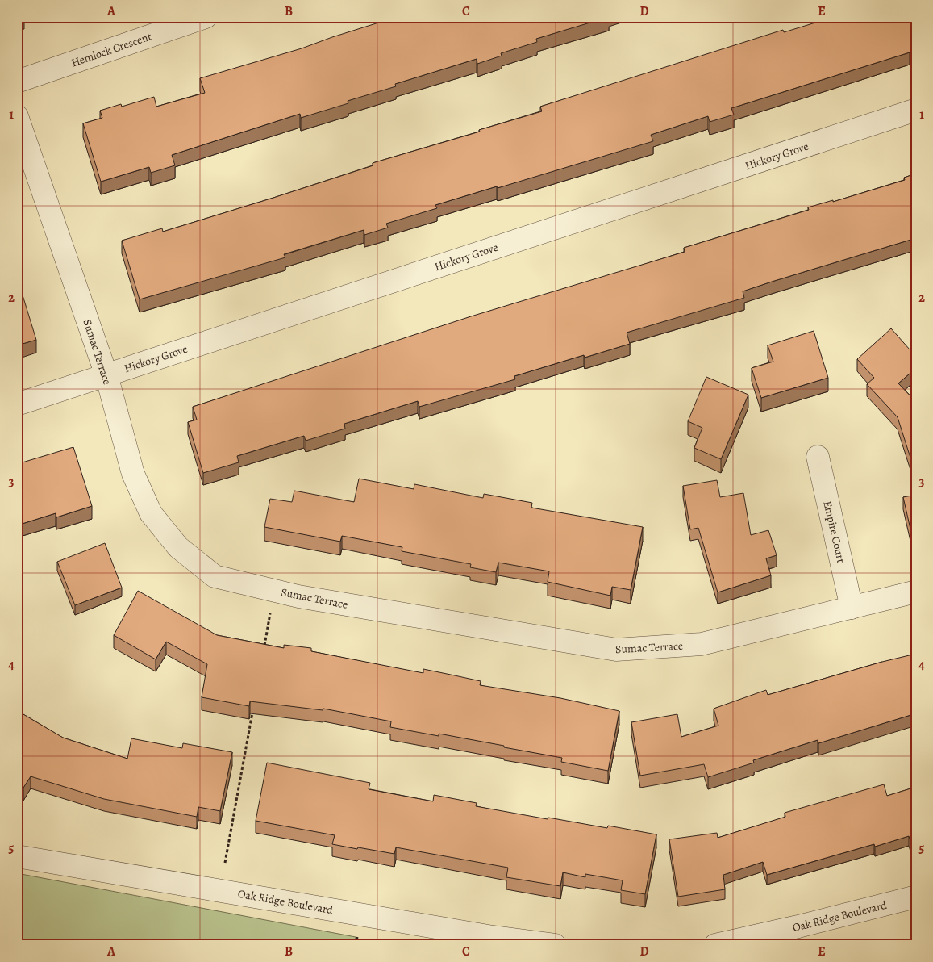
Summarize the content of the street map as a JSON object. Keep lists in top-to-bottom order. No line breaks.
{"streets":{"street":["Hemlock Crescent","Hickory Grove","Sumac Terrace","Empire Court","Oak Ridge Boulevard"]},"crossings":[["Hickory Grove","Sumac Terrace"],["Sumac Terrace","Empire Court"]],"grid":{"columns":["A","B","C","D","E"],"rows":["1","2","3","4","5"]}}
